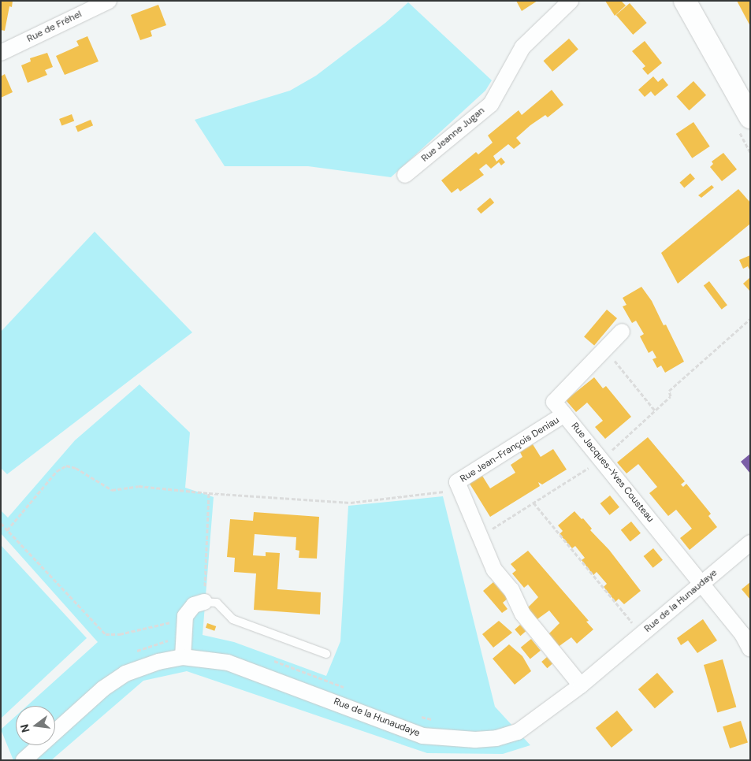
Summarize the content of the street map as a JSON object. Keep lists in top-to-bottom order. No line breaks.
{"streets":{"street":["Rue de Fréhel","Rue Jeanne Jugan","Rue Jean-François Deniau","Rue Jacques-Yves Cousteau","Rue de la Hunaudaye"]},"crossings":[["Rue Jean-François Deniau","Rue Jacques-Yves Cousteau"],["Rue Jean-François Deniau","Rue de la Hunaudaye"],["Rue Jacques-Yves Cousteau","Rue de la Hunaudaye"]],"north":"left"}
